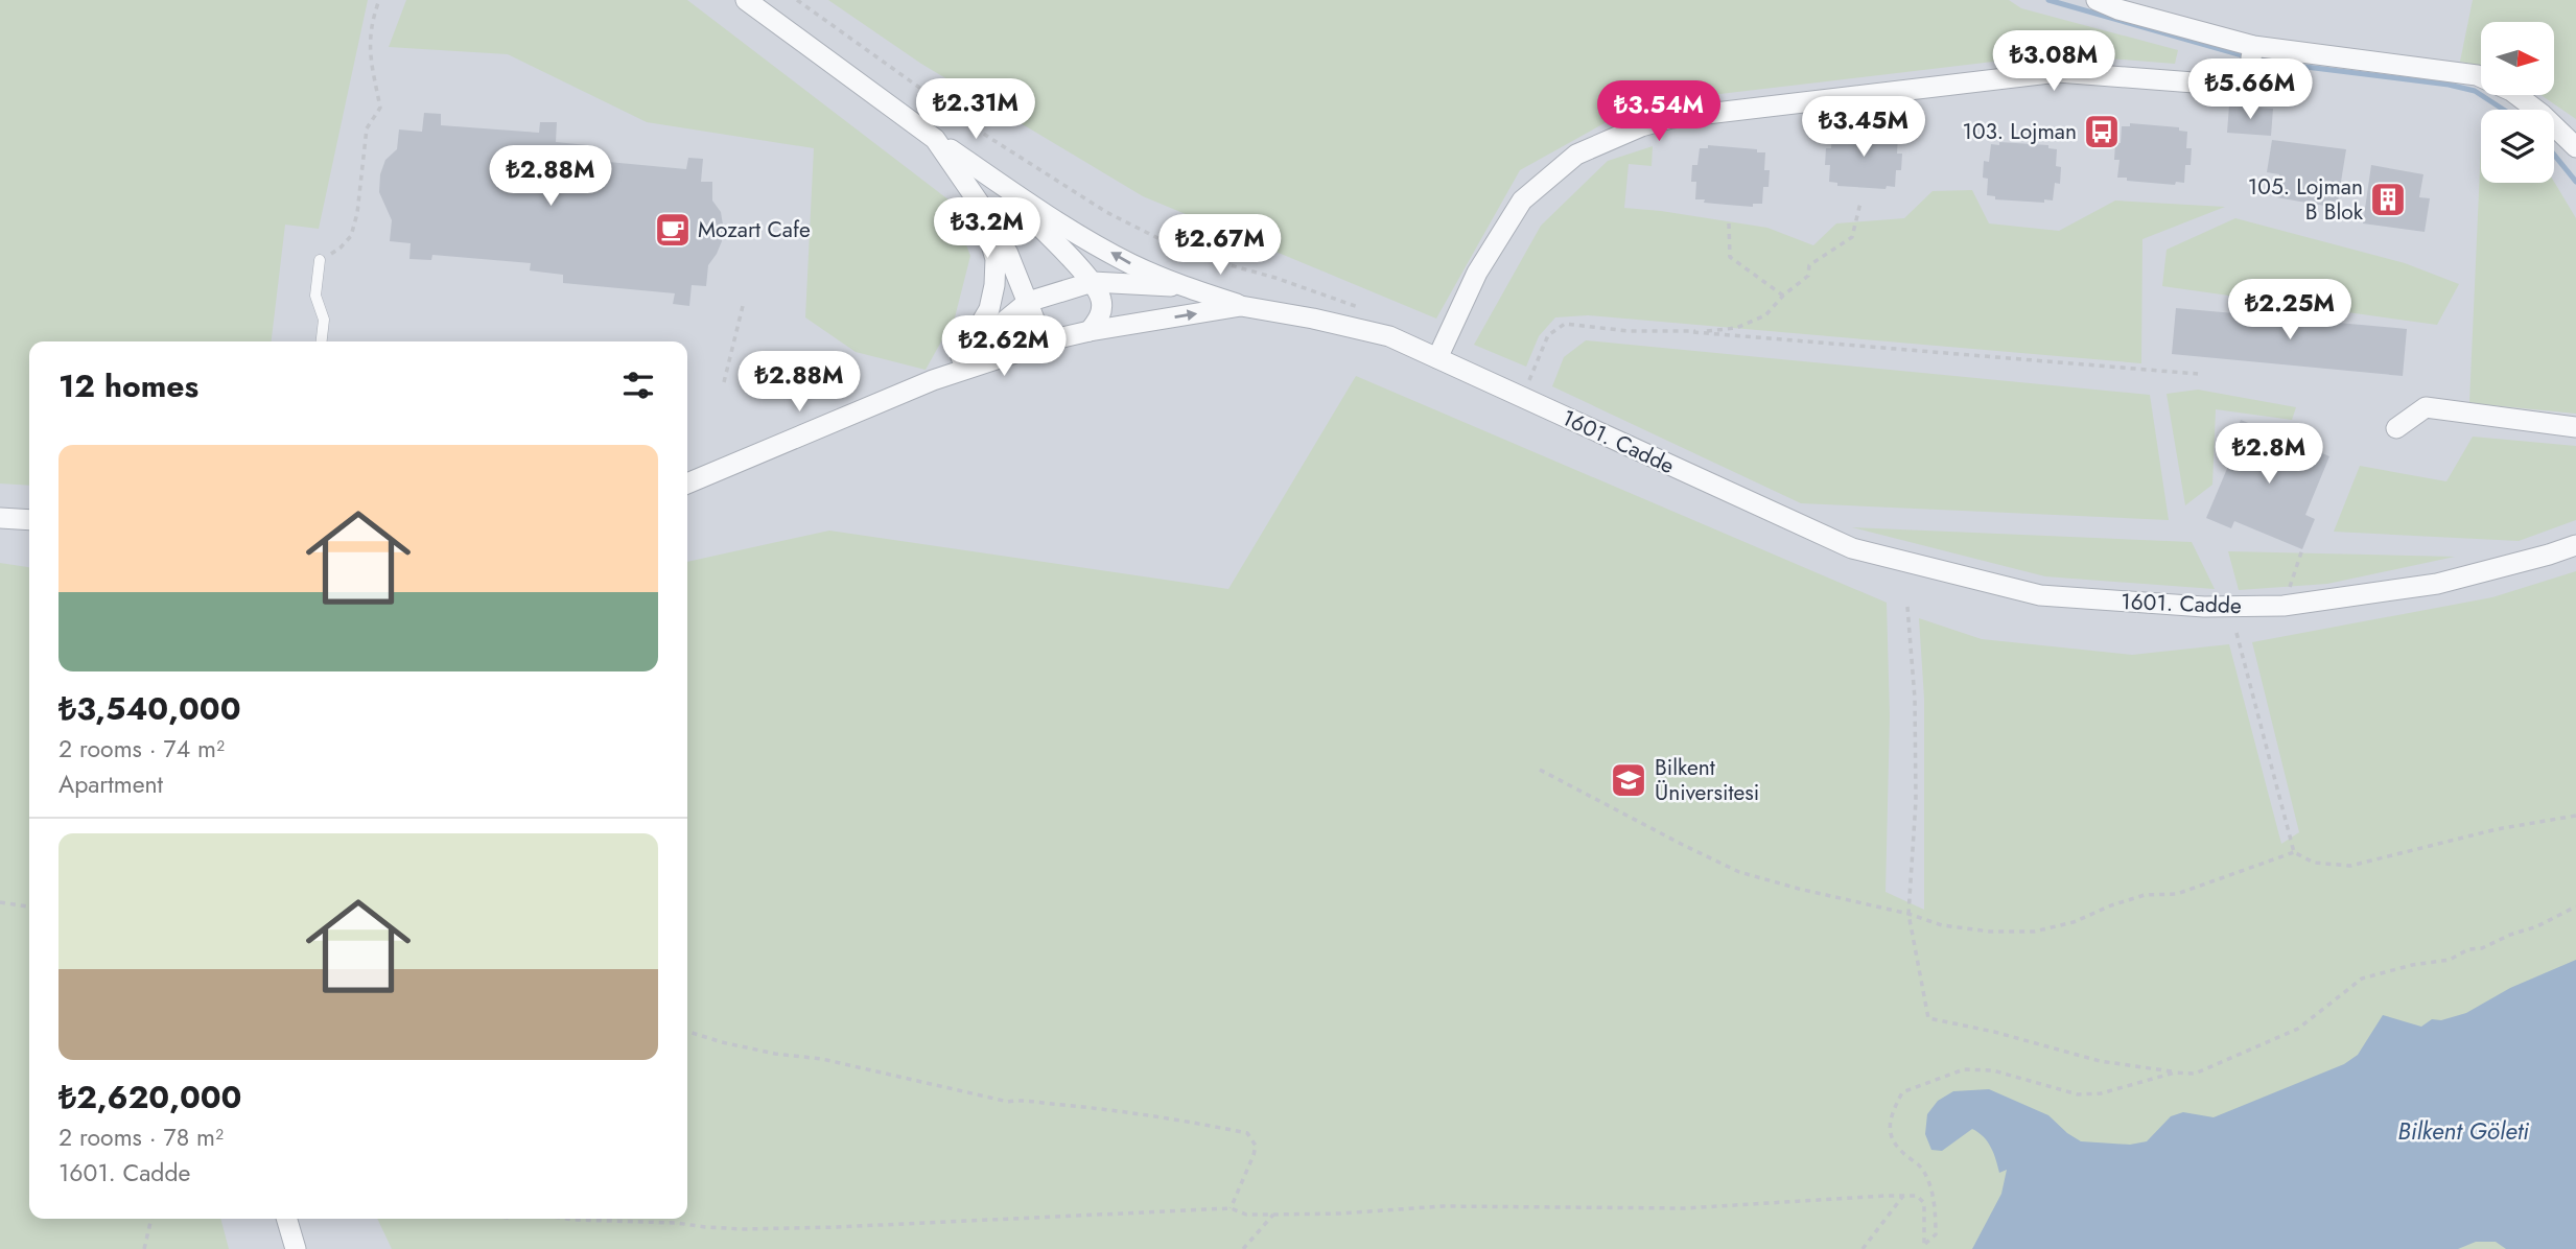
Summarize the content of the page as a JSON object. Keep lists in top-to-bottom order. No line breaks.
{"streets":{"street":["1601. Cadde"]},"water":["Bilkent Göleti"],"places":{"bus stop":["103. Lojman"],"building":["105. Lojman B Blok"],"cafe":["Mozart Cafe"],"school or university":["Bilkent Üniversitesi"]},"north":"right","page":{"price":["₺3.08M","₺5.66M","₺2.31M","₺3.54M","₺3.45M","₺2.88M","₺3.2M","₺2.67M","₺2.25M","₺2.62M","₺2.88M","₺2.8M"],"heading":"12 homes","list":[{"name":"₺3,540,000","note":"2 rooms · 74 m² · Apartment"},{"name":"₺2,620,000","note":"2 rooms · 78 m² · 1601. Cadde"}]}}
